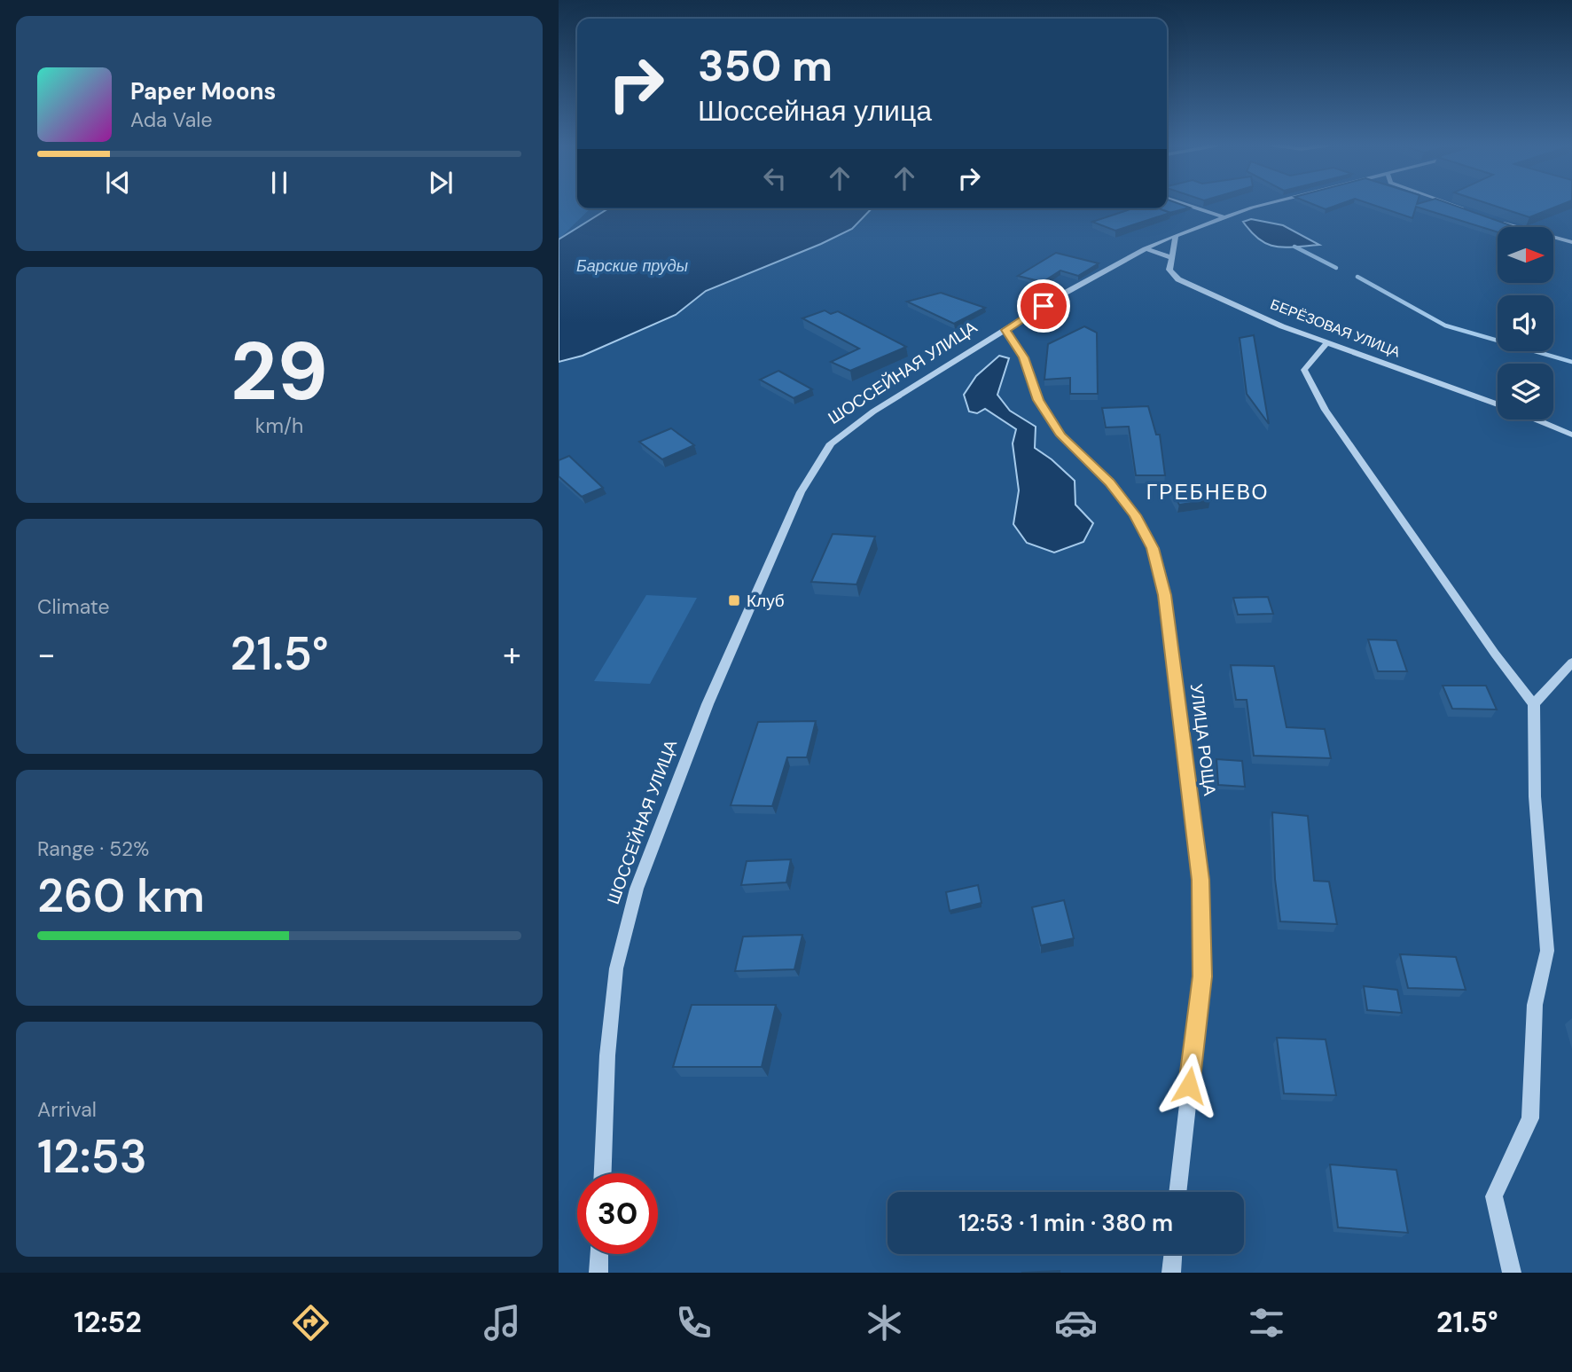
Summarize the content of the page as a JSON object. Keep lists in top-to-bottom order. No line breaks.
{"streets":{"street":["БЕРЁЗОВАЯ УЛИЦА","ШОССЕЙНАЯ УЛИЦА","УЛИЦА РОЩА"]},"crossings":[["ШОССЕЙНАЯ УЛИЦА","УЛИЦА РОЩА"]],"districts":["ГРЕБНЕВО"],"water":["Барские пруды"],"places":{"transit":["Клуб"]},"north":"right","page":{"turn":["350 m","Шоссейная улица"],"song":["Paper Moons","Ada Vale"],"tile":[["29","km/h"],"Climate",["Range · 52%","260 km"],["Arrival","12:53"]],"heat":["−","21.5°","+"],"limit":"30","trip":"12:53 · 1 min · 380 m","tabs":["12:52","21.5°"]}}
